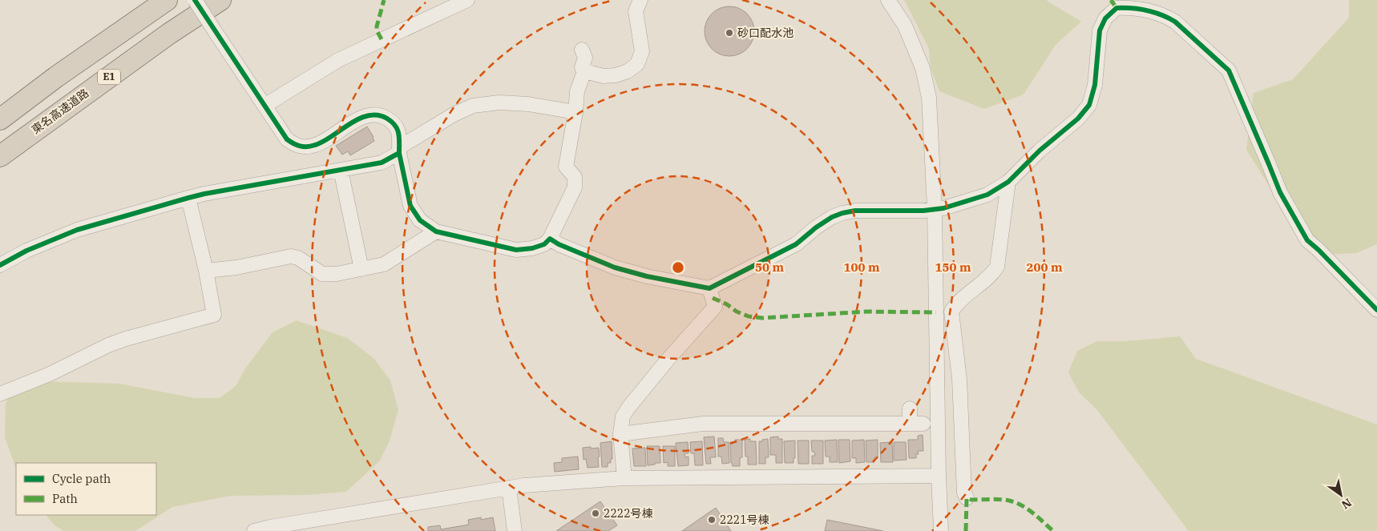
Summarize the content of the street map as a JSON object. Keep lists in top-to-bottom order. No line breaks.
{"streets":{"highway":["E1","東名高速道路"]},"places":["砂口配水池","2222号棟","2221号棟"],"legend":["Cycle path","Path"],"north":"bottom right","rings":["50 m","100 m","150 m","200 m"]}
